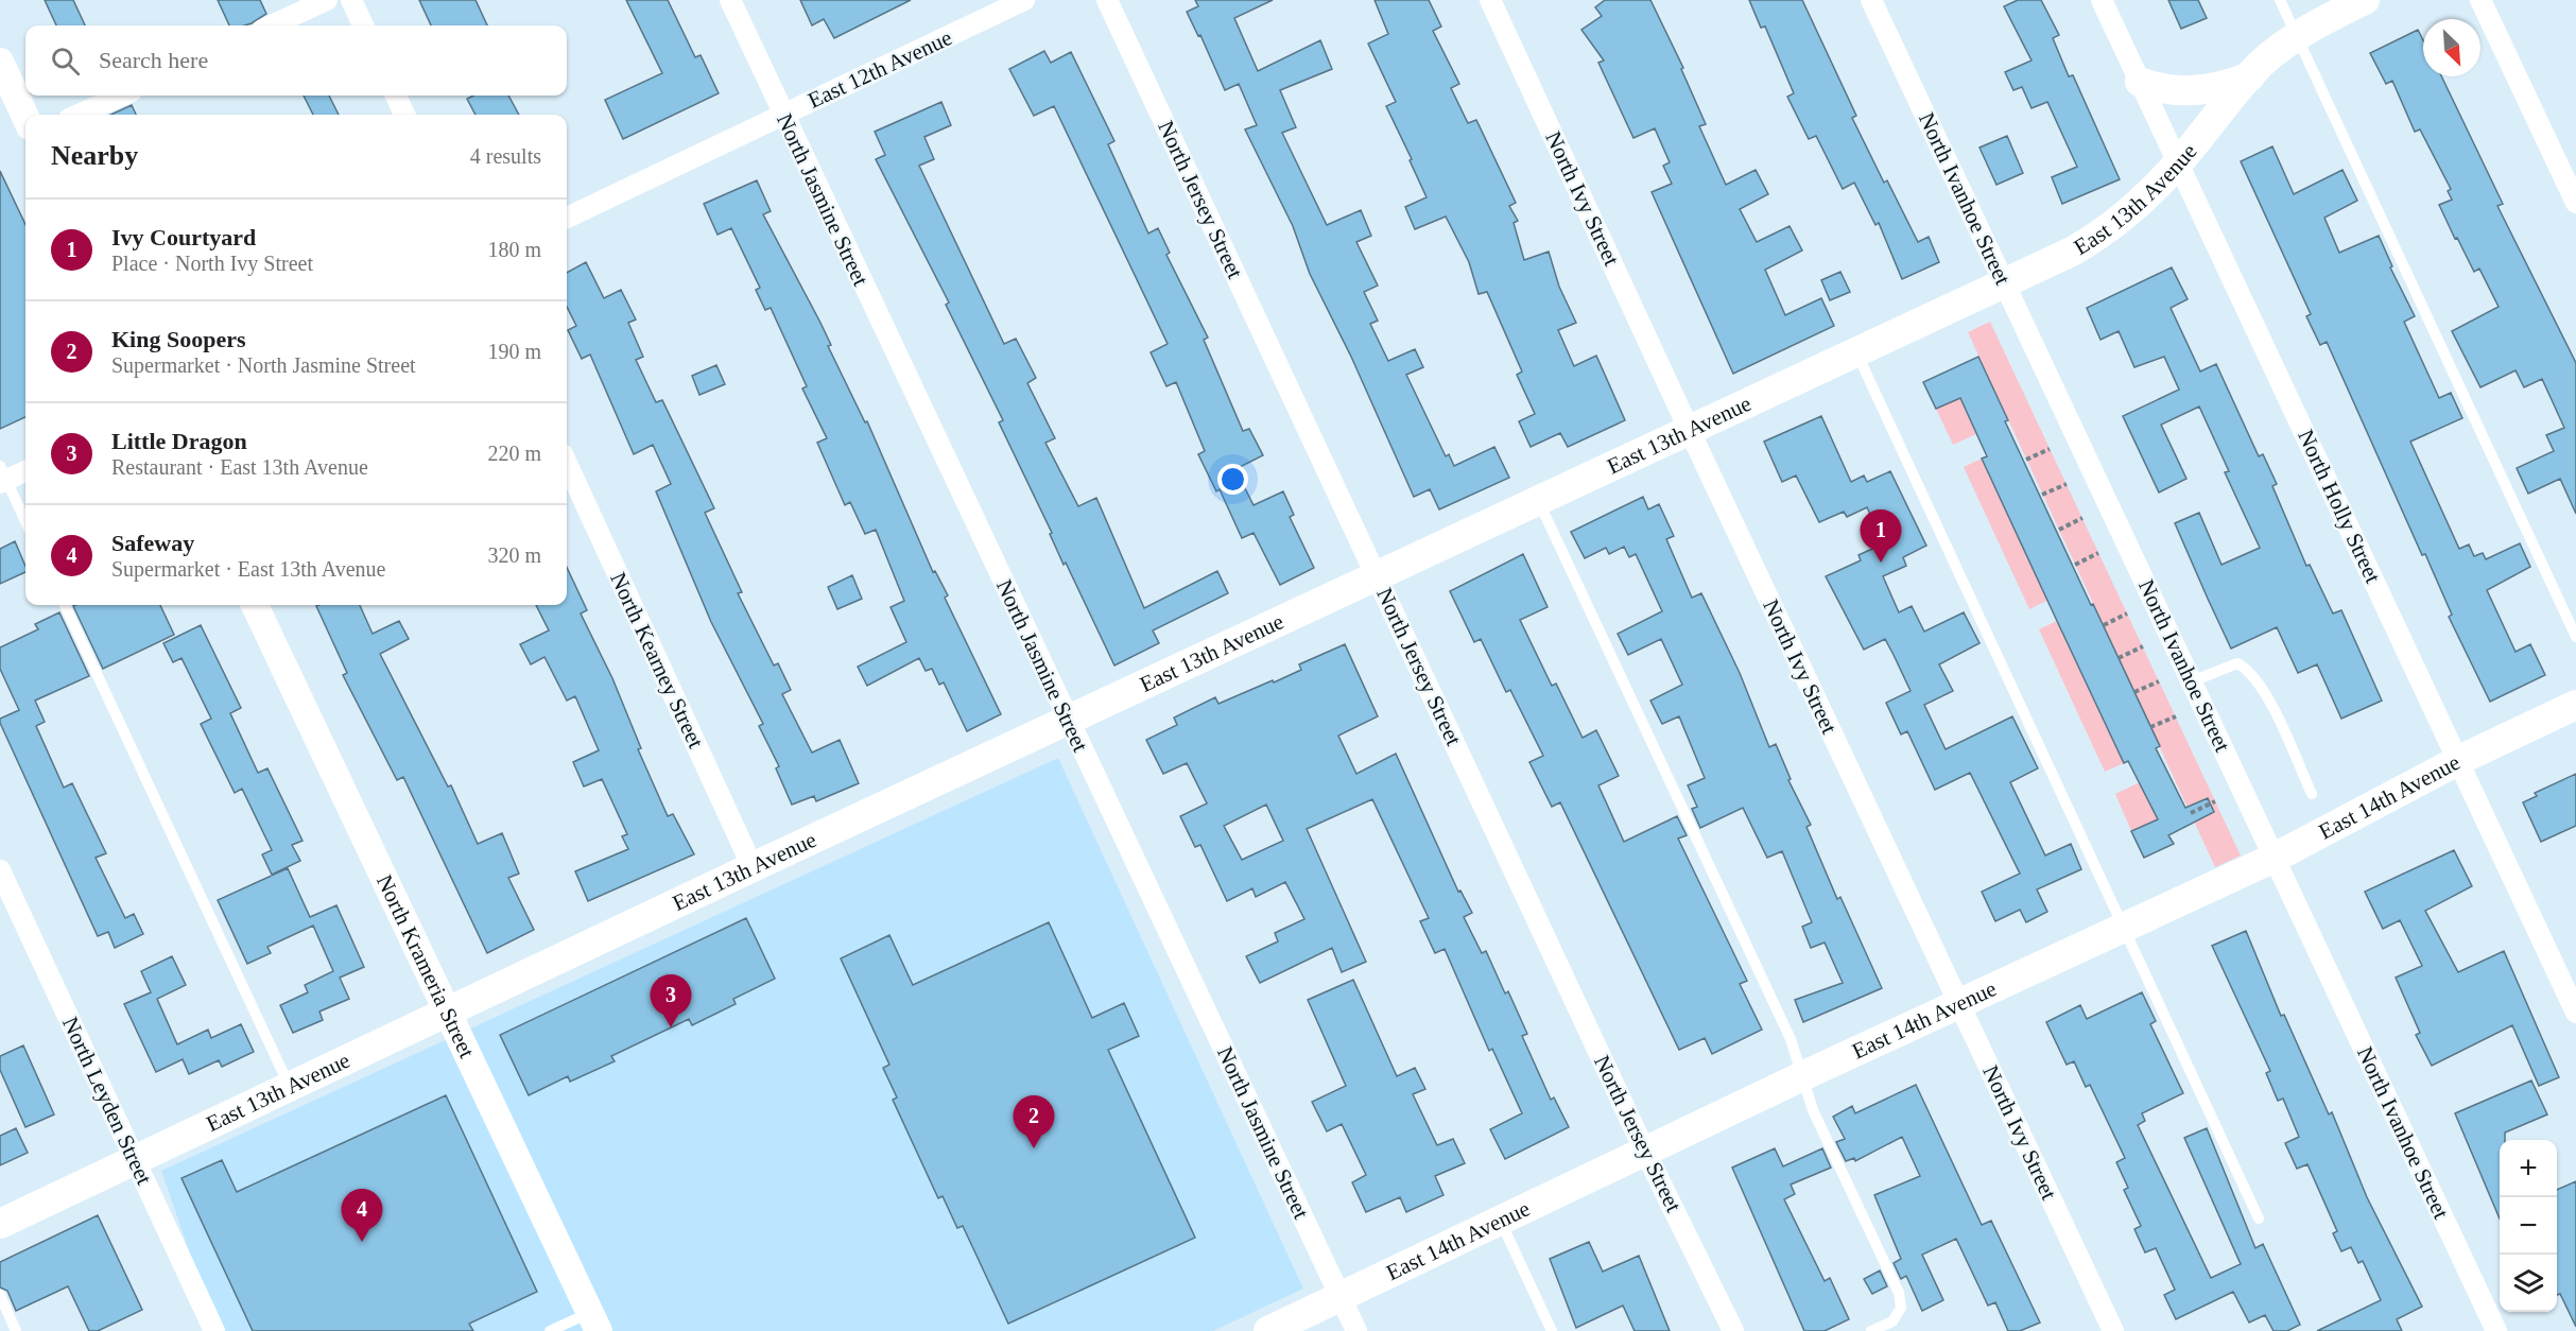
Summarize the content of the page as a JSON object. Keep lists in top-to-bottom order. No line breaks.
{"streets":{"main road":["East 13th Avenue","East 14th Avenue"],"street":["East 12th Avenue","North Ivy Street","North Ivanhoe Street","North Jasmine Street","North Jersey Street","North Holly Street","North Kearney Street","North Krameria Street","North Leyden Street"]},"crossings":[["East 12th Avenue","North Jasmine Street"],["East 13th Avenue","North Ivy Street"],["East 13th Avenue","North Ivanhoe Street"],["East 13th Avenue","North Jasmine Street"],["East 13th Avenue","North Jersey Street"],["East 13th Avenue","North Holly Street"],["East 13th Avenue","North Kearney Street"],["East 13th Avenue","North Krameria Street"],["East 13th Avenue","North Leyden Street"],["North Ivy Street","East 14th Avenue"],["North Ivanhoe Street","East 14th Avenue"],["North Jasmine Street","East 14th Avenue"],["North Jersey Street","East 14th Avenue"],["North Holly Street","East 14th Avenue"]],"north":"bottom right","page":{"search":"Search here","heading":["Nearby","4 results"],"list":[{"mark":"1","name":"Ivy Courtyard","note":"Place · North Ivy Street","value":"180 m"},{"mark":"2","name":"King Soopers","note":"Supermarket · North Jasmine Street","value":"190 m"},{"mark":"3","name":"Little Dragon","note":"Restaurant · East 13th Avenue","value":"220 m"},{"mark":"4","name":"Safeway","note":"Supermarket · East 13th Avenue","value":"320 m"}],"pins":["1","3","2","4"],"map_buttons":["+","−"]}}
